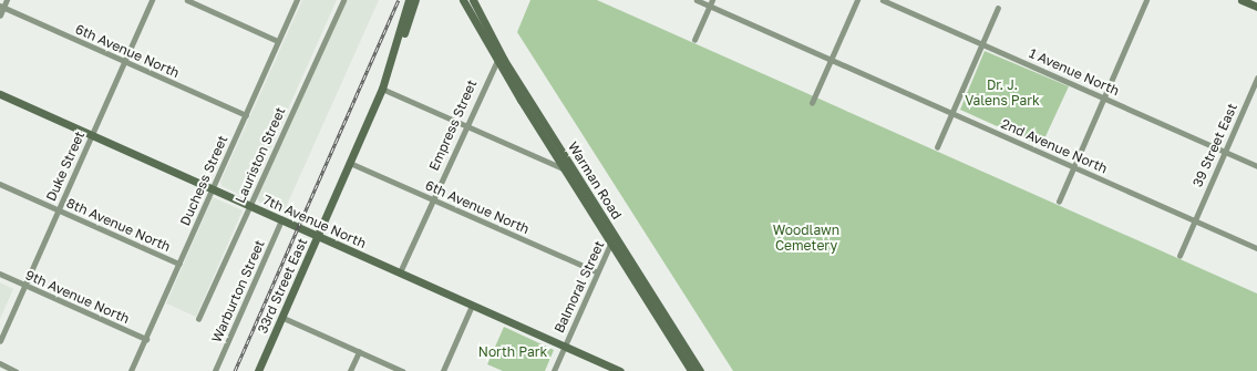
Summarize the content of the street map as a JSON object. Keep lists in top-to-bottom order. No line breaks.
{"streets":{"street":["6th Avenue North","1 Avenue North","Empress Street","39 Street East","2nd Avenue North","Lauriston Street","Duke Street","Duchess Street","Warman Road","7th Avenue North","8th Avenue North","33rd Street East","Balmoral Street","Warburton Street","9th Avenue North"]},"crossings":[["6th Avenue North","Empress Street"],["6th Avenue North","Duke Street"],["6th Avenue North","Duchess Street"],["6th Avenue North","33rd Street East"],["6th Avenue North","Balmoral Street"],["1 Avenue North","39 Street East"],["Empress Street","Warman Road"],["Empress Street","7th Avenue North"],["39 Street East","2nd Avenue North"],["Lauriston Street","7th Avenue North"],["Duke Street","7th Avenue North"],["Duke Street","8th Avenue North"],["Duke Street","9th Avenue North"],["Duchess Street","7th Avenue North"],["Duchess Street","8th Avenue North"],["Duchess Street","9th Avenue North"],["Warman Road","Balmoral Street"],["7th Avenue North","33rd Street East"],["7th Avenue North","Balmoral Street"],["7th Avenue North","Warburton Street"]],"parks":["Dr. J. Valens Park","Woodlawn Cemetery","North Park"]}
